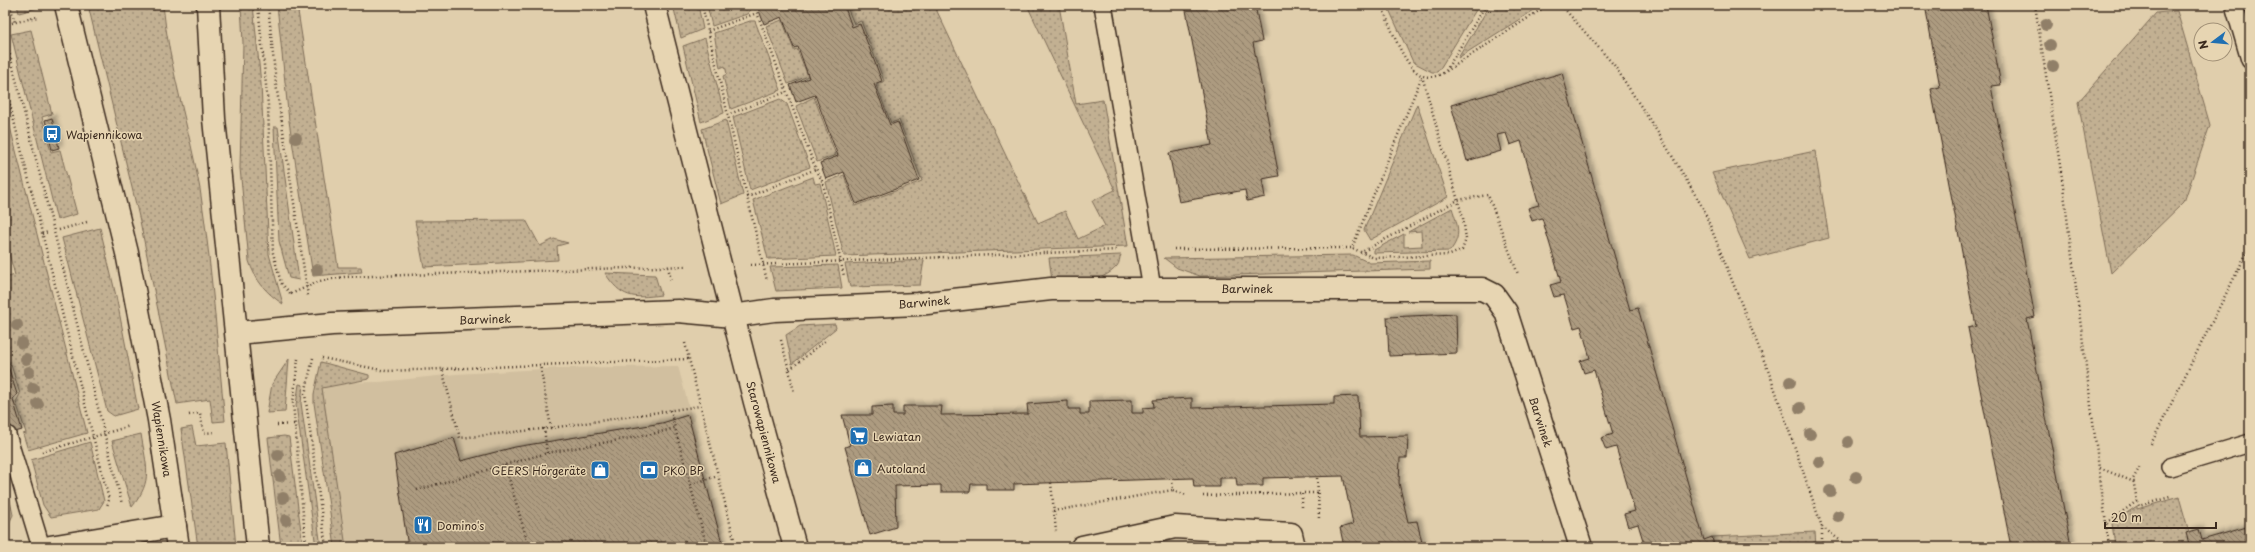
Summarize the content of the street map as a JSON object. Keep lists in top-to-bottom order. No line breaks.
{"streets":{"street":["Barwinek","Starowapiennikowa","Wapiennikowa"]},"crossings":[["Barwinek","Starowapiennikowa"]],"places":{"bus stop":["Wapiennikowa"],"supermarket":["Lewiatan"],"shop":["Autoland","GEERS Hörgeräte"],"bank":["PKO BP"],"restaurant":["Domino's"]},"scale_bar":"20 m","north":"left"}
